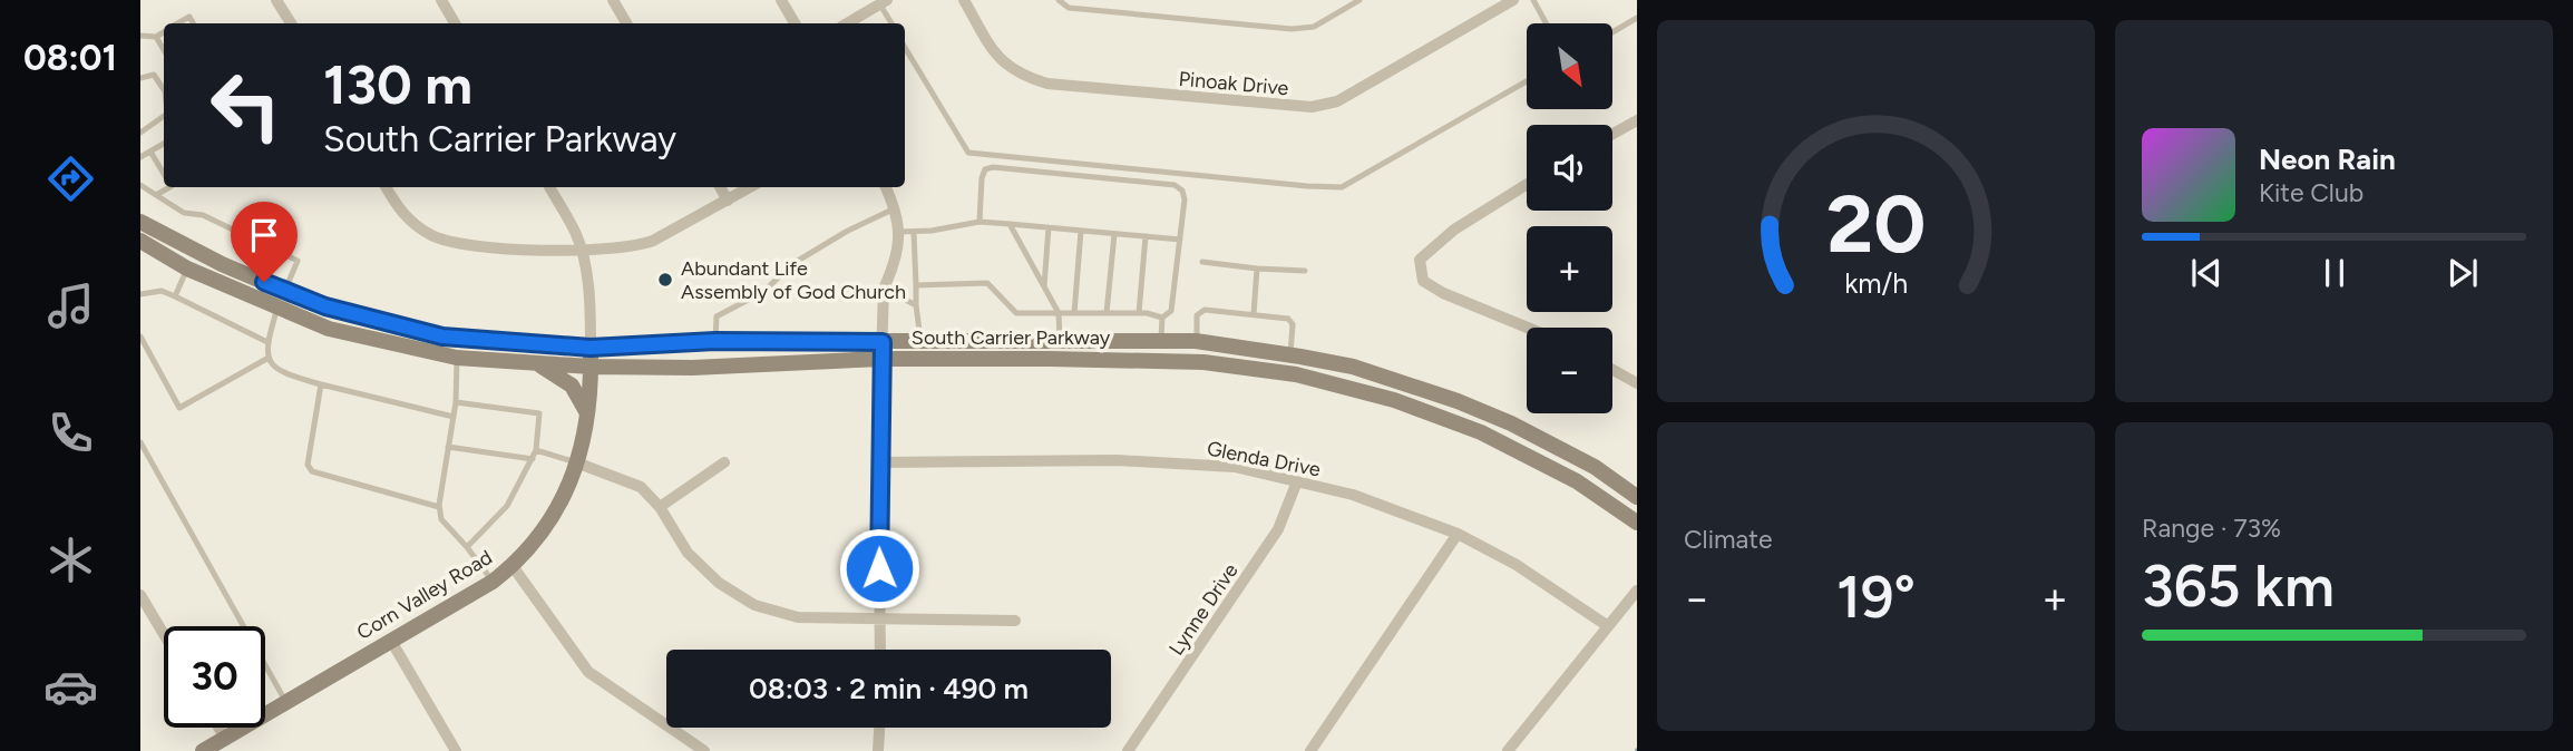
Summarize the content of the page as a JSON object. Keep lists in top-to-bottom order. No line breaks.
{"streets":{"main road":["South Carrier Parkway","Corn Valley Road"],"street":["Pinoak Drive","Glenda Drive","Lynne Drive"]},"crossings":[["South Carrier Parkway","Corn Valley Road"],["Glenda Drive","Lynne Drive"]],"places":["Abundant Life Assembly of God Church"],"north":"bottom right","page":{"tabs":"08:01","map_buttons":["+","−"],"turn":["130 m","South Carrier Parkway"],"song":["Neon Rain","Kite Club"],"tile":["Climate",["Range · 73%","365 km"]],"heat":["−","19°","+"],"limit":"30","trip":"08:03 · 2 min · 490 m","gauge":["20","km/h"]}}
